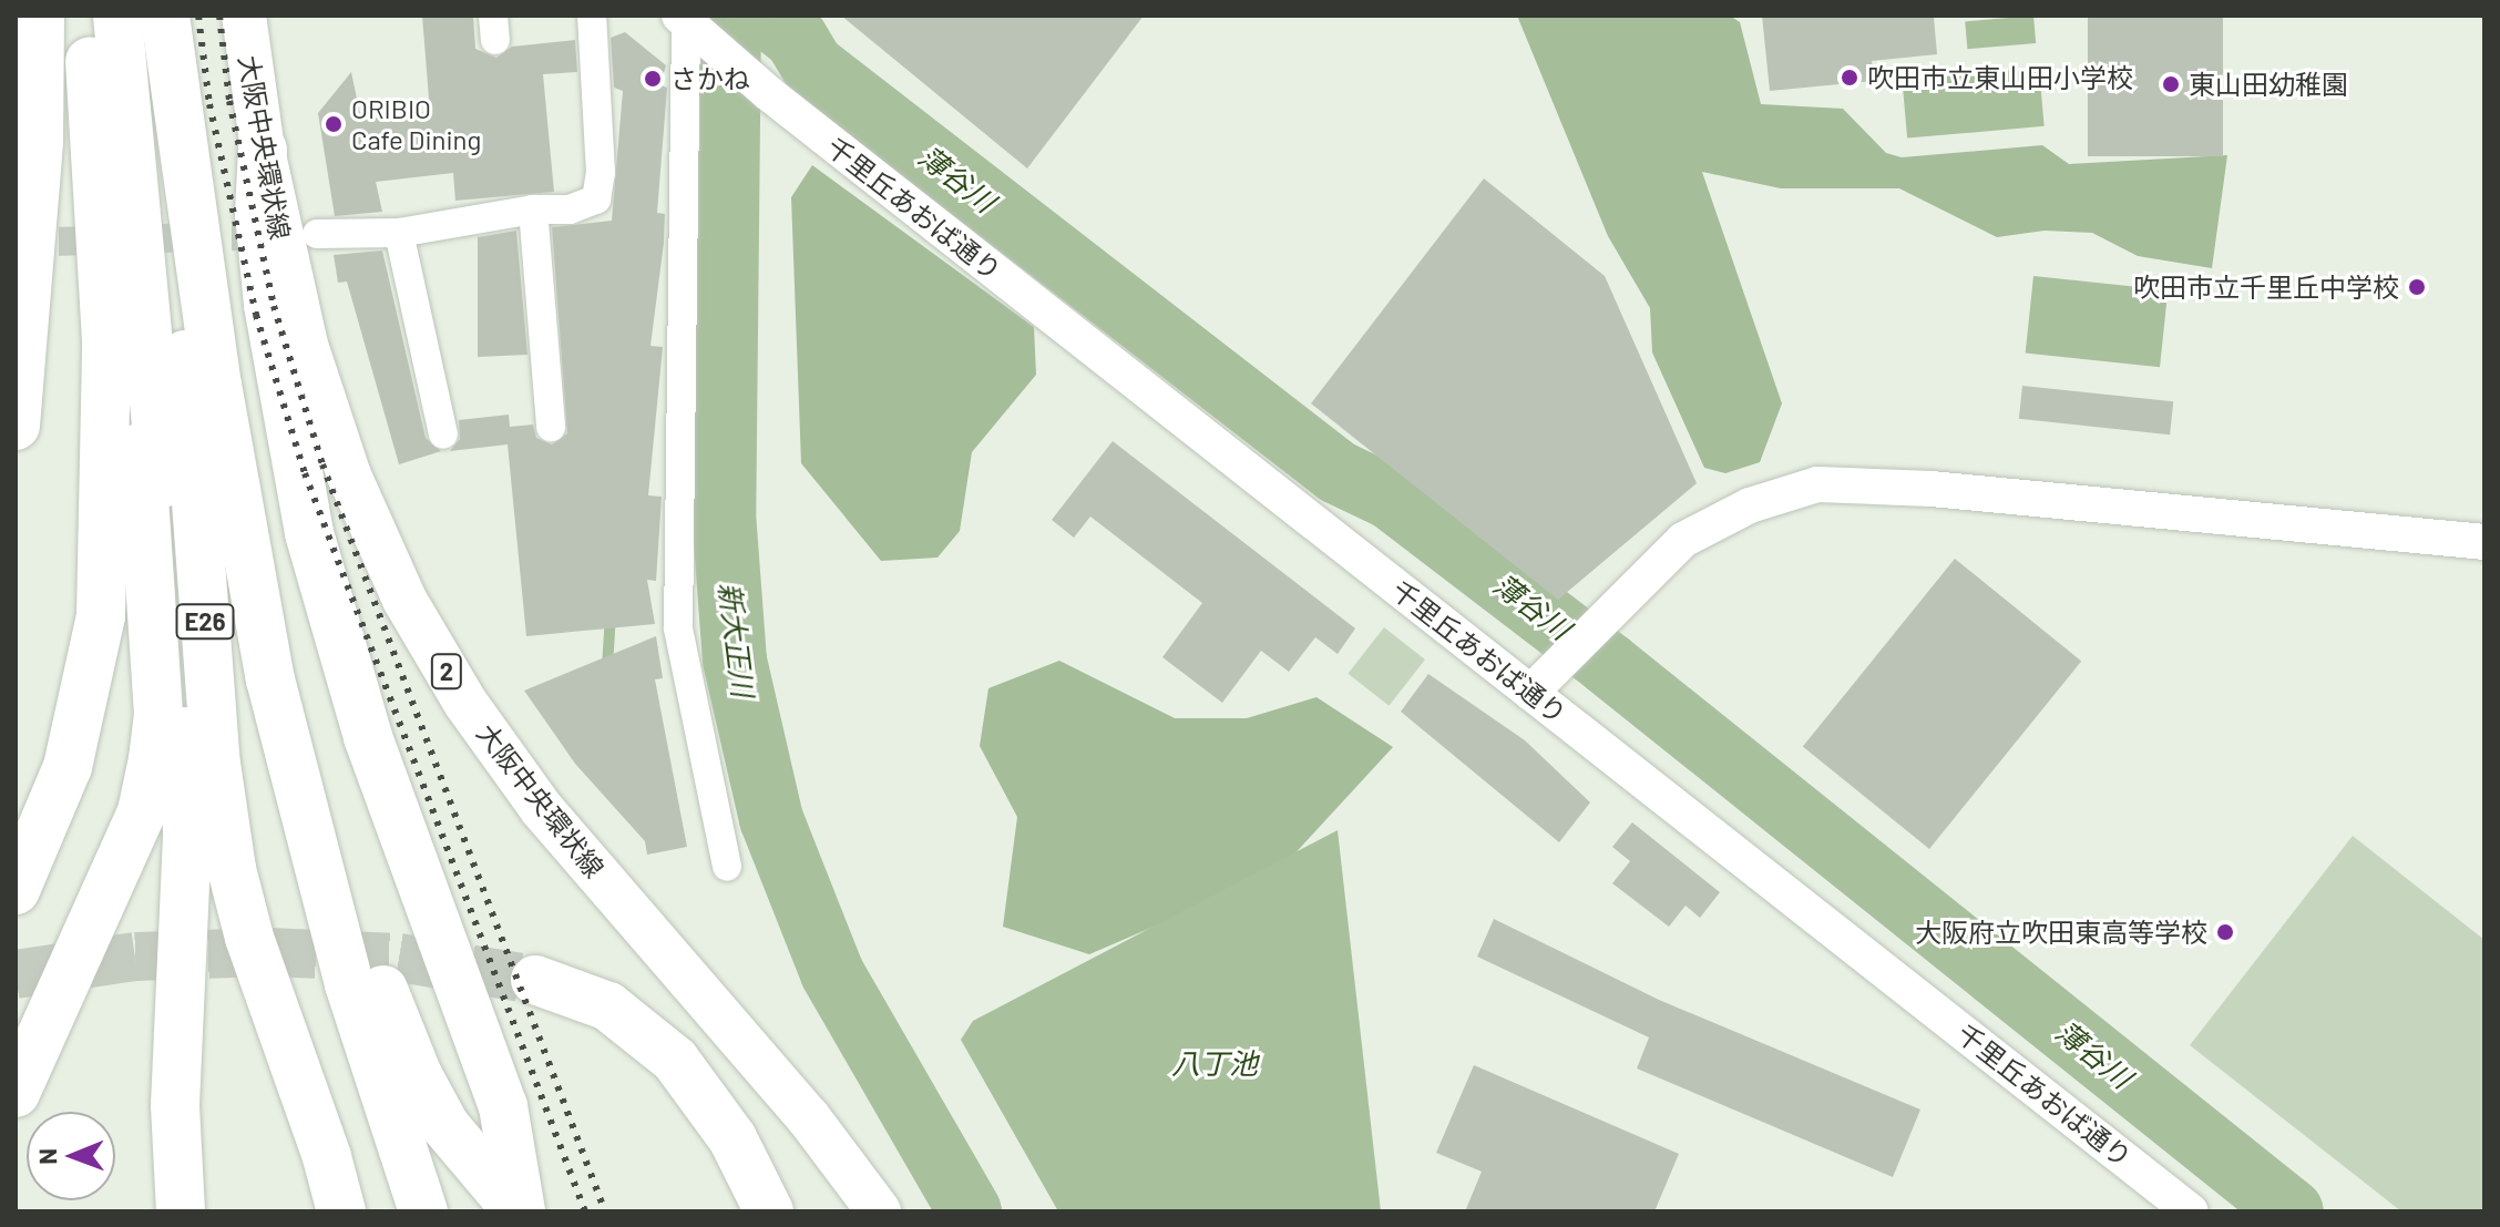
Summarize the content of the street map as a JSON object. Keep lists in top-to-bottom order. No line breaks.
{"streets":{"highway":["E26"],"main road":["大阪中央環状線","2"],"street":["千里丘あおば通り"]},"water":["薄谷川","新大正川","八丁池"],"places":["吹田市立東山田小学校","さかね","東山田幼稚園","ORIBIO Cafe Dining","吹田市立千里丘中学校","大阪府立吹田東高等学校"],"north":"left"}
